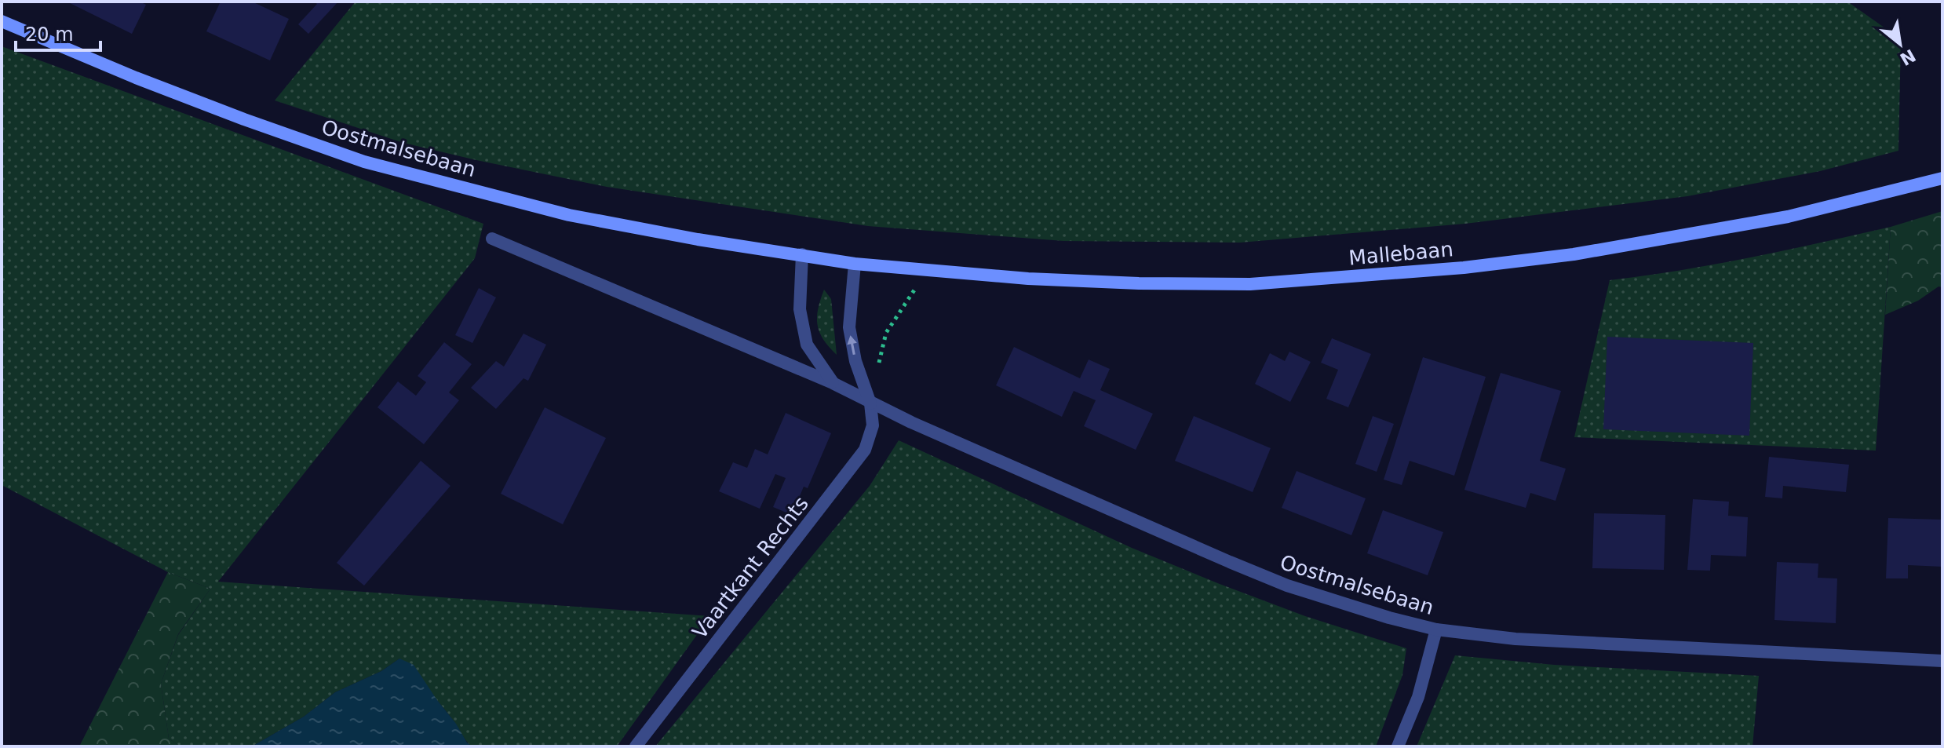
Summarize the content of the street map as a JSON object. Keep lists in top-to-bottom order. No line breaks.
{"streets":{"main road":["Oostmalsebaan","Mallebaan"],"street":["Vaartkant Rechts"]},"crossings":[["Oostmalsebaan","Mallebaan"],["Oostmalsebaan","Vaartkant Rechts"]],"scale_bar":"20 m","north":"bottom right"}
